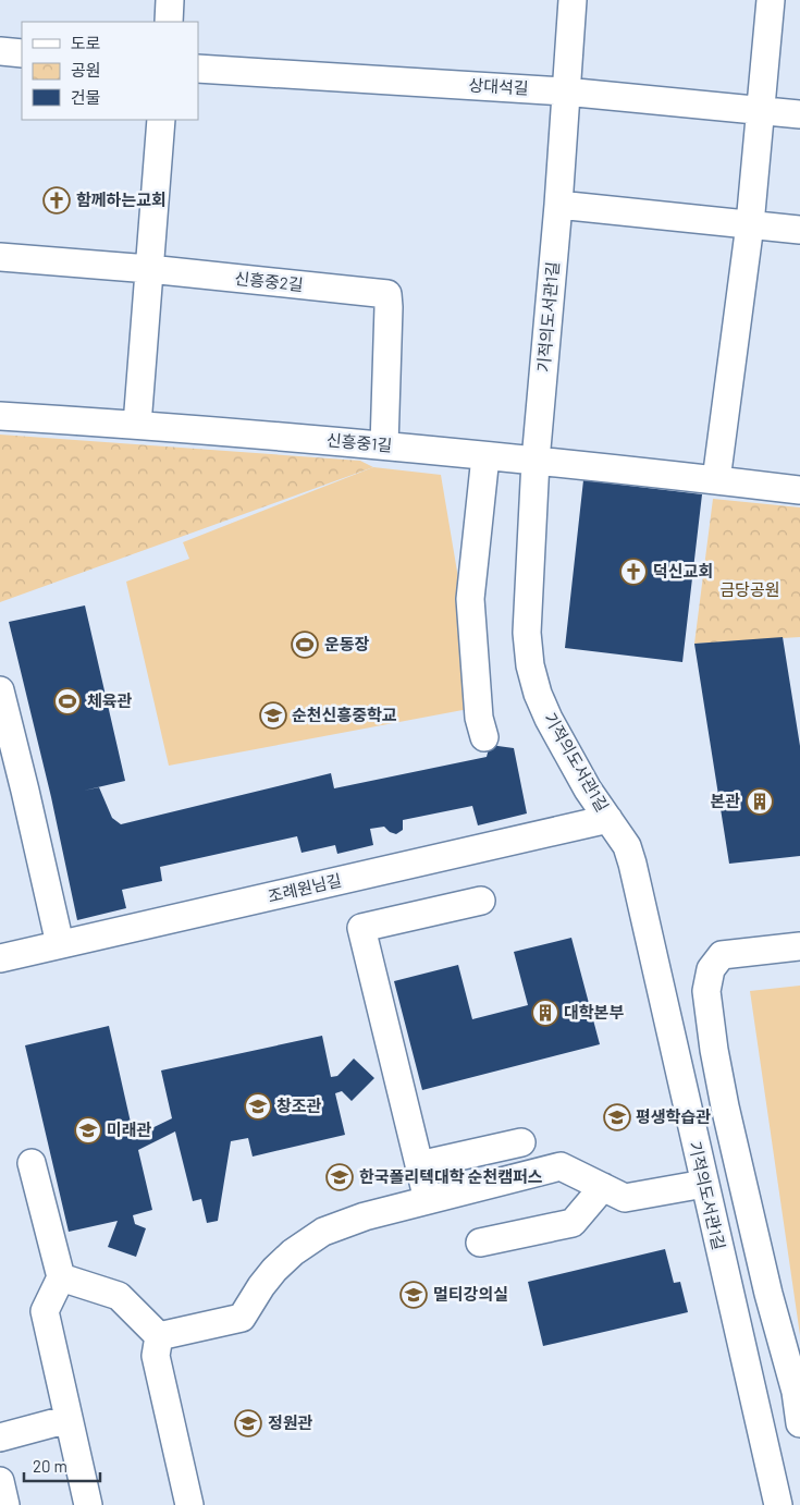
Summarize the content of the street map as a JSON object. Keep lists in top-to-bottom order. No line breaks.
{"streets":{"street":["상대석길","신흥중2길","기적의도서관1길","신흥중1길","조례원님길"]},"crossings":[["상대석길","기적의도서관1길"],["신흥중2길","신흥중1길"],["기적의도서관1길","신흥중1길"],["기적의도서관1길","조례원님길"]],"parks":["금당공원"],"places":{"church":["함께하는교회","덕신교회"],"sports":["운동장","체육관"],"school or university":["순천신흥중학교","창조관","평생학습관","미래관","한국폴리텍대학 순천캠퍼스","멀티강의실","정원관"],"building":["본관","대학본부"]},"legend":["도로","공원","건물"],"scale_bar":"20 m"}
